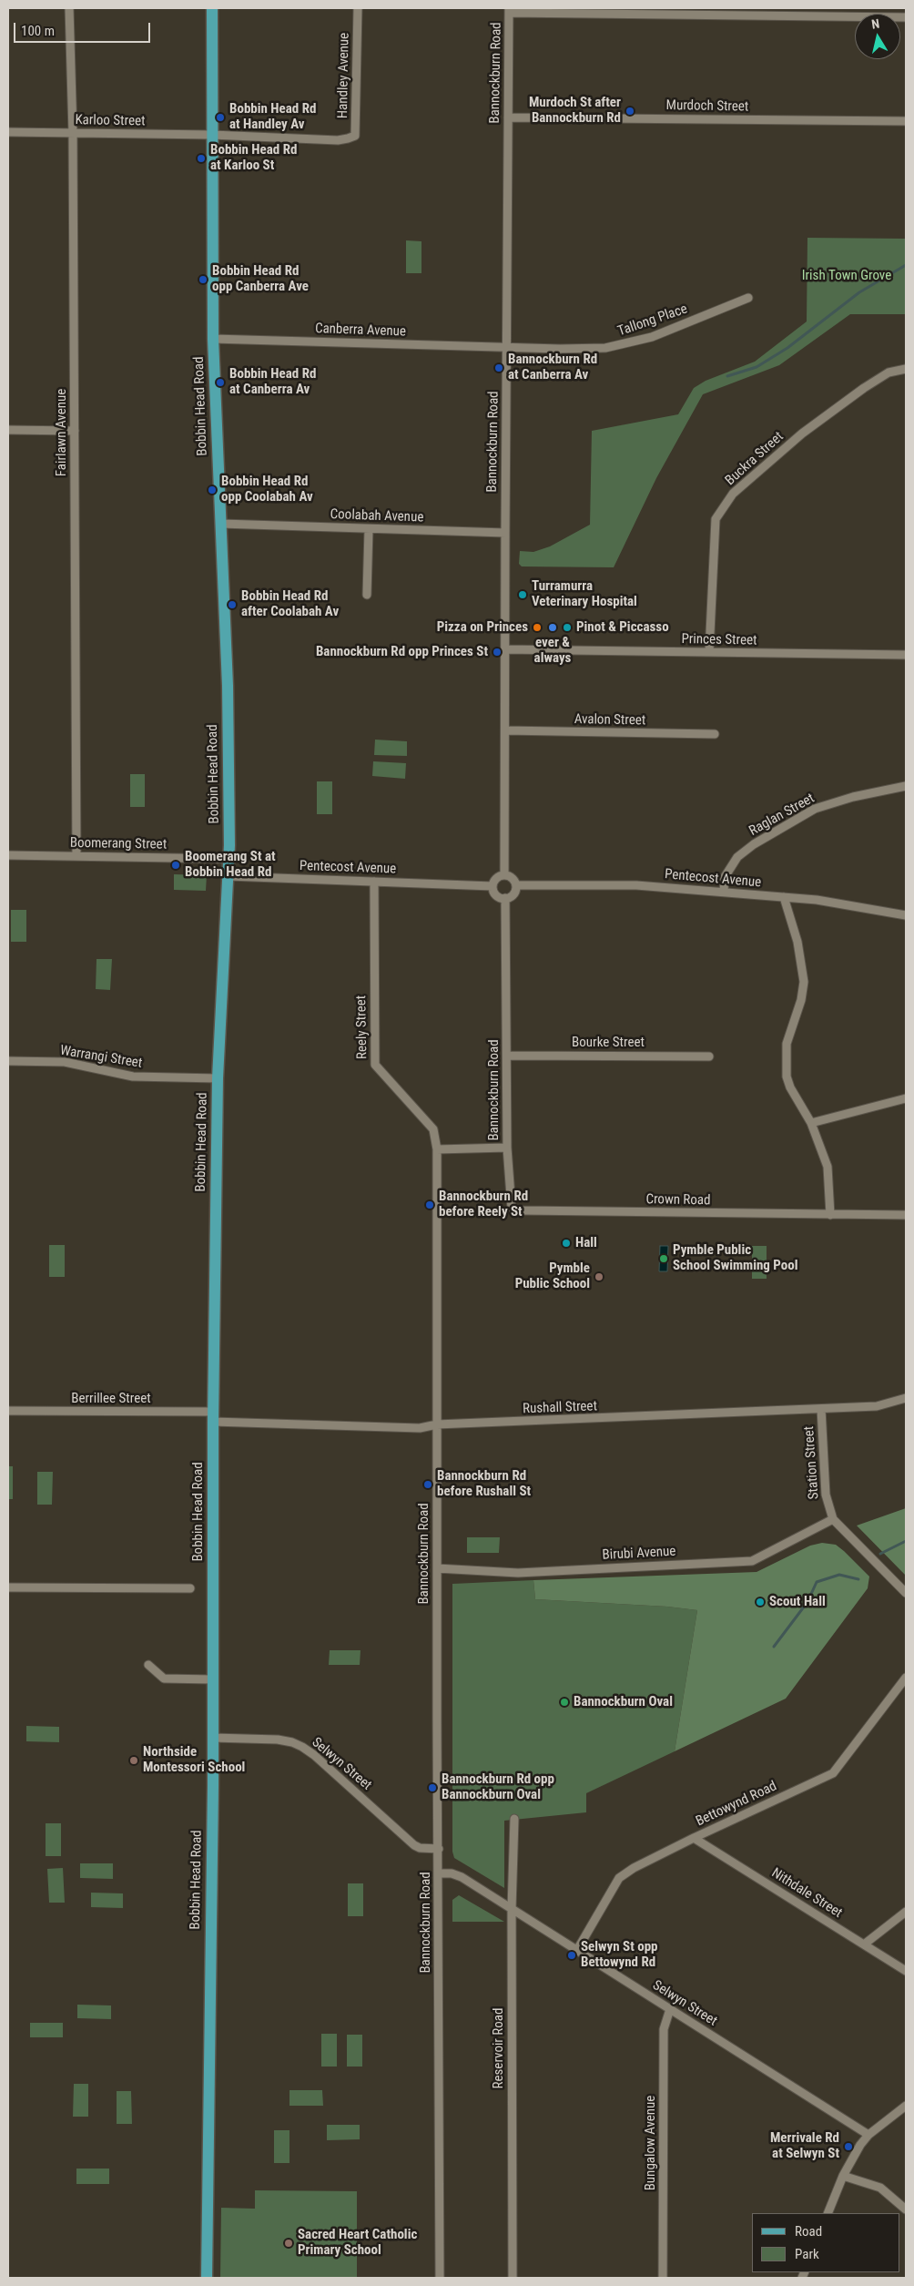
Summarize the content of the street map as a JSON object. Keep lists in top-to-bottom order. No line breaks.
{"streets":{"main road":["Bobbin Head Road"],"street":["Bannockburn Road","Handley Avenue","Murdoch Street","Karloo Street","Tallong Place","Canberra Avenue","Fairlawn Avenue","Buckra Street","Coolabah Avenue","Princes Street","Avalon Street","Raglan Street","Boomerang Street","Pentecost Avenue","Reely Street","Bourke Street","Warrangi Street","Crown Road","Berrillee Street","Rushall Street","Station Street","Birubi Avenue","Selwyn Street","Bettowynd Road","Nithdale Street","Reservoir Road","Bungalow Avenue"]},"crossings":[["Bannockburn Road","Murdoch Street"],["Bannockburn Road","Tallong Place"],["Bannockburn Road","Canberra Avenue"],["Bannockburn Road","Coolabah Avenue"],["Bannockburn Road","Princes Street"],["Bannockburn Road","Avalon Street"],["Bannockburn Road","Pentecost Avenue"],["Bannockburn Road","Reely Street"],["Bannockburn Road","Bourke Street"],["Bannockburn Road","Crown Road"],["Bannockburn Road","Rushall Street"],["Bannockburn Road","Birubi Avenue"],["Bannockburn Road","Selwyn Street"],["Handley Avenue","Karloo Street"],["Handley Avenue","Bobbin Head Road"],["Karloo Street","Bobbin Head Road"],["Karloo Street","Fairlawn Avenue"],["Tallong Place","Canberra Avenue"],["Canberra Avenue","Bobbin Head Road"],["Bobbin Head Road","Coolabah Avenue"],["Bobbin Head Road","Boomerang Street"],["Bobbin Head Road","Pentecost Avenue"],["Bobbin Head Road","Warrangi Street"],["Bobbin Head Road","Berrillee Street"],["Bobbin Head Road","Rushall Street"],["Bobbin Head Road","Selwyn Street"],["Fairlawn Avenue","Boomerang Street"],["Buckra Street","Princes Street"],["Raglan Street","Pentecost Avenue"],["Pentecost Avenue","Reely Street"],["Berrillee Street","Rushall Street"],["Rushall Street","Station Street"],["Station Street","Birubi Avenue"],["Selwyn Street","Bettowynd Road"],["Selwyn Street","Reservoir Road"],["Selwyn Street","Bungalow Avenue"],["Bettowynd Road","Nithdale Street"]],"parks":["Irish Town Grove"],"places":["Murdoch St after Bannockburn Rd","Bobbin Head Rd at Handley Av","Bobbin Head Rd at Karloo St","Bobbin Head Rd opp Canberra Ave","Bannockburn Rd at Canberra Av","Bobbin Head Rd at Canberra Av","Bobbin Head Rd opp Coolabah Av","Turramurra Veterinary Hospital","Bobbin Head Rd after Coolabah Av","Pizza on Princes","ever & always","Pinot & Piccasso","Bannockburn Rd opp Princes St","Boomerang St at Bobbin Head Rd","Bannockburn Rd before Reely St","Hall","Pymble Public School Swimming Pool","Pymble Public School","Bannockburn Rd before Rushall St","Scout Hall","Bannockburn Oval","Northside Montessori School","Bannockburn Rd opp Bannockburn Oval","Selwyn St opp Bettowynd Rd","Merrivale Rd at Selwyn St","Sacred Heart Catholic Primary School"],"legend":["Road","Park"],"scale_bar":"100 m","north":"top"}
